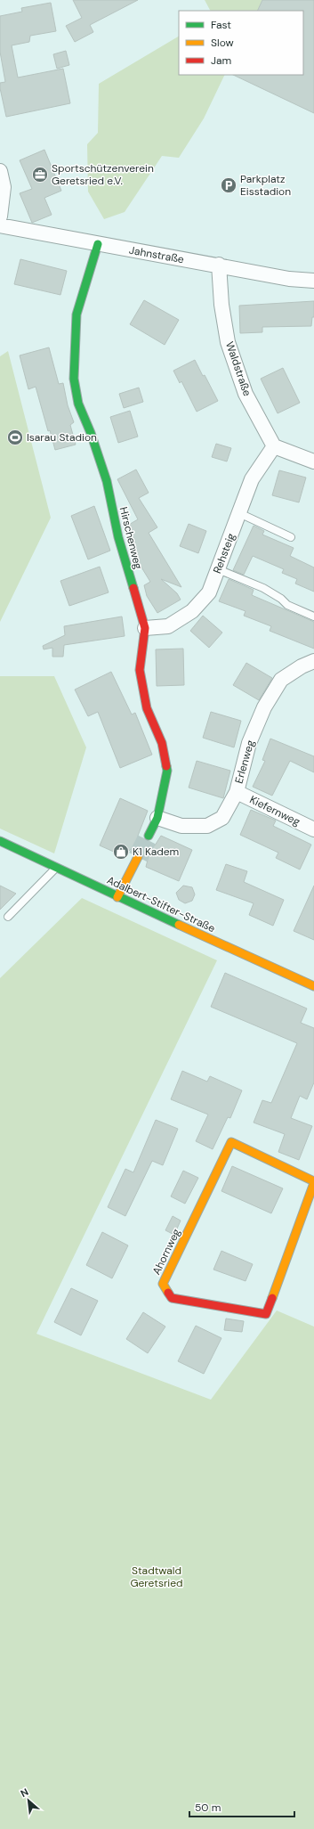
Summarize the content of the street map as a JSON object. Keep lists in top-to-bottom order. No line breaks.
{"streets":{"street":["Jahnstraße","Waldstraße","Hirschenweg","Rehsteig","Erlenweg","Kiefernweg","Adalbert-Stifter-Straße","Ahornweg"]},"crossings":[["Jahnstraße","Waldstraße"],["Jahnstraße","Hirschenweg"],["Waldstraße","Rehsteig"],["Hirschenweg","Rehsteig"],["Hirschenweg","Erlenweg"],["Erlenweg","Kiefernweg"]],"parks":["Stadtwald Geretsried"],"places":{"office":["Sportschützenverein Geretsried e.V."],"parking":["Parkplatz Eisstadion"],"sports":["Isarau Stadion"],"shop":["K1 Kadem"]},"legend":["Fast","Slow","Jam"],"scale_bar":"50 m","north":"top left"}
